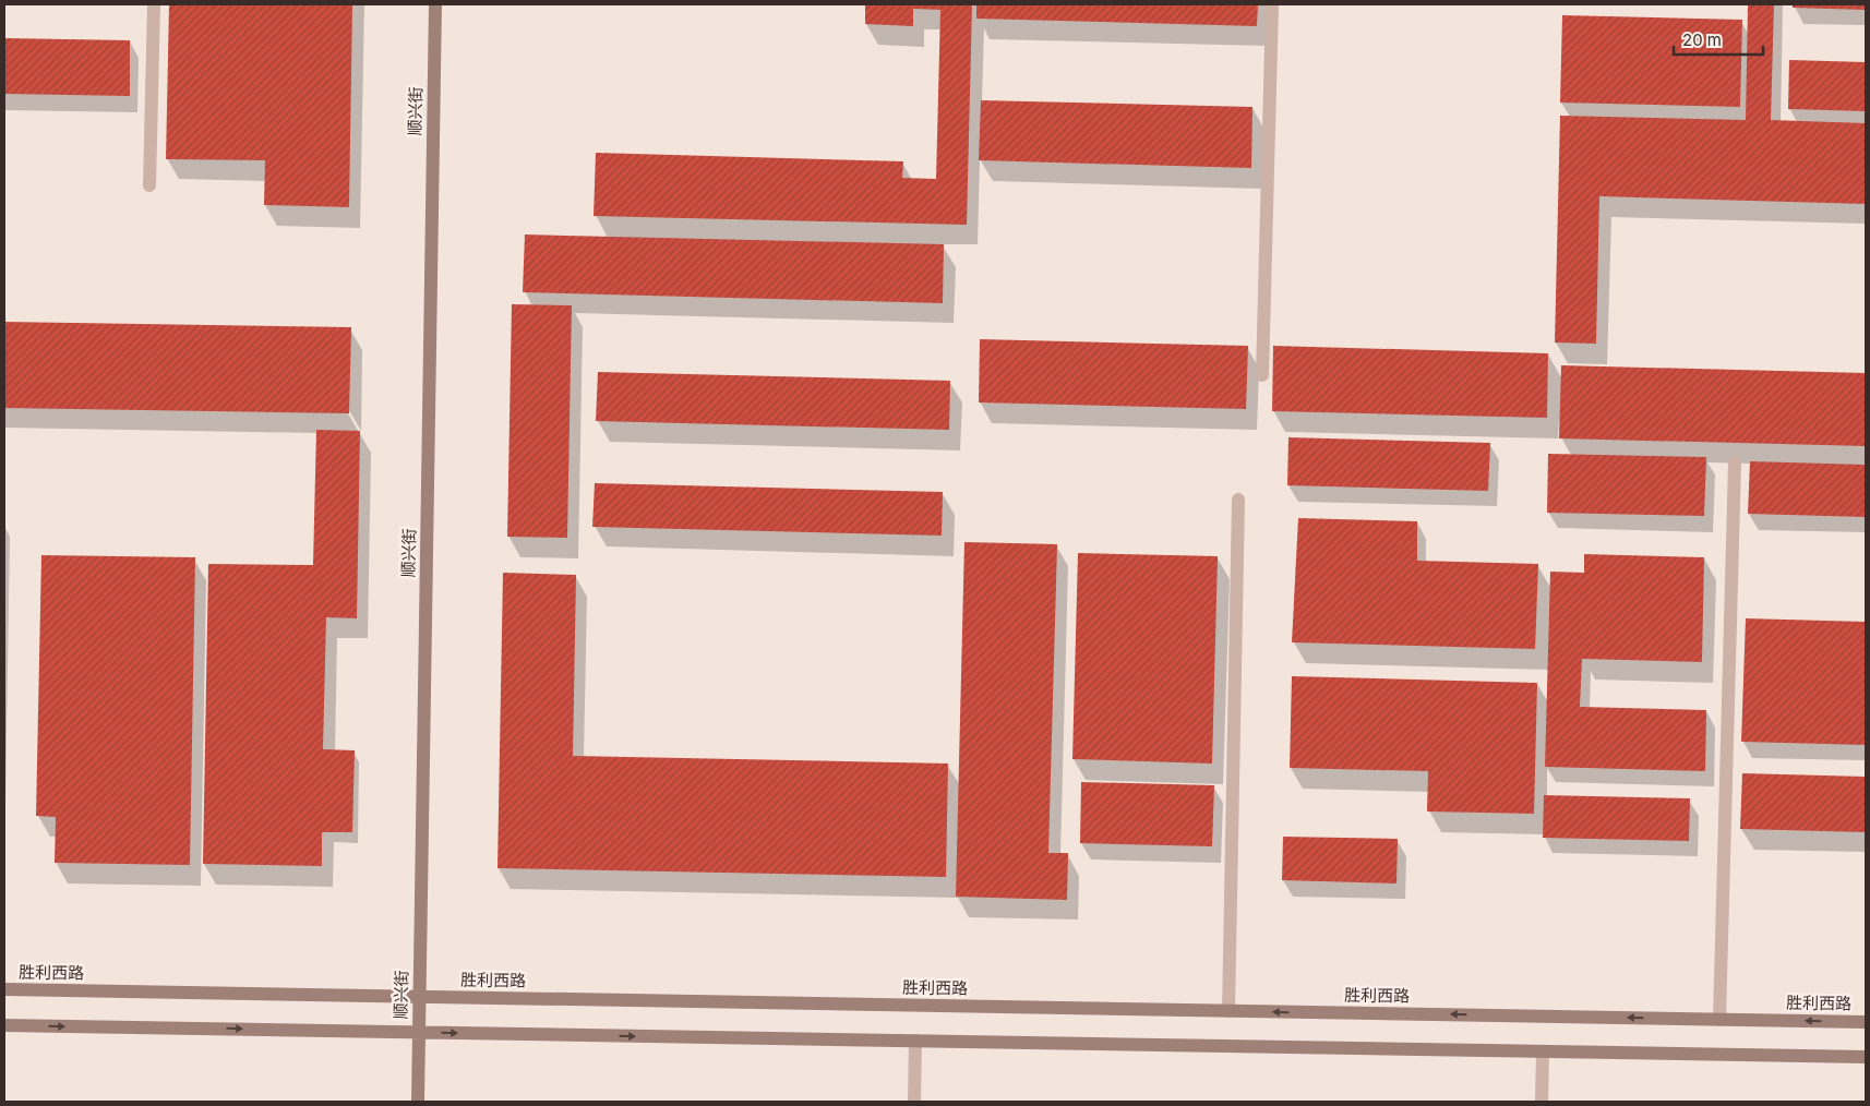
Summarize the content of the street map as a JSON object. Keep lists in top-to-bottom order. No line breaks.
{"streets":{"main road":["顺兴街","胜利西路"]},"crossings":[["顺兴街","胜利西路"]],"scale_bar":"20 m"}
